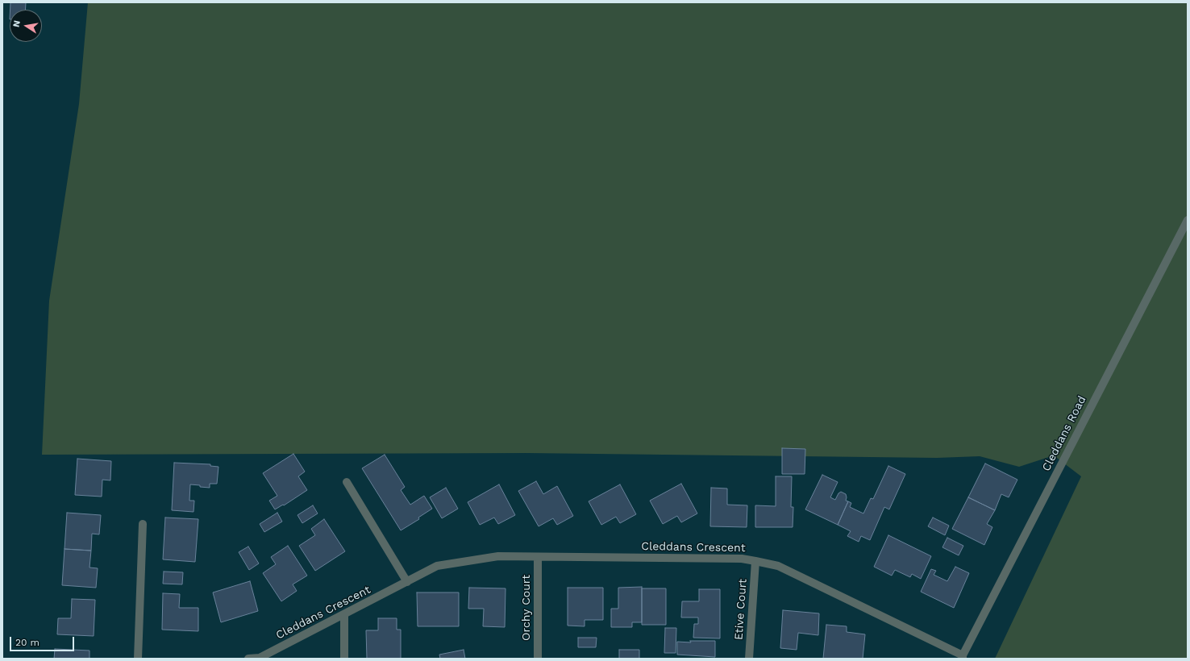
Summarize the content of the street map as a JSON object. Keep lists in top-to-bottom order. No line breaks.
{"streets":{"street":["Cleddans Road","Cleddans Crescent","Orchy Court","Etive Court"]},"crossings":[["Cleddans Road","Cleddans Crescent"],["Cleddans Crescent","Orchy Court"],["Cleddans Crescent","Etive Court"]],"scale_bar":"20 m","north":"left"}
